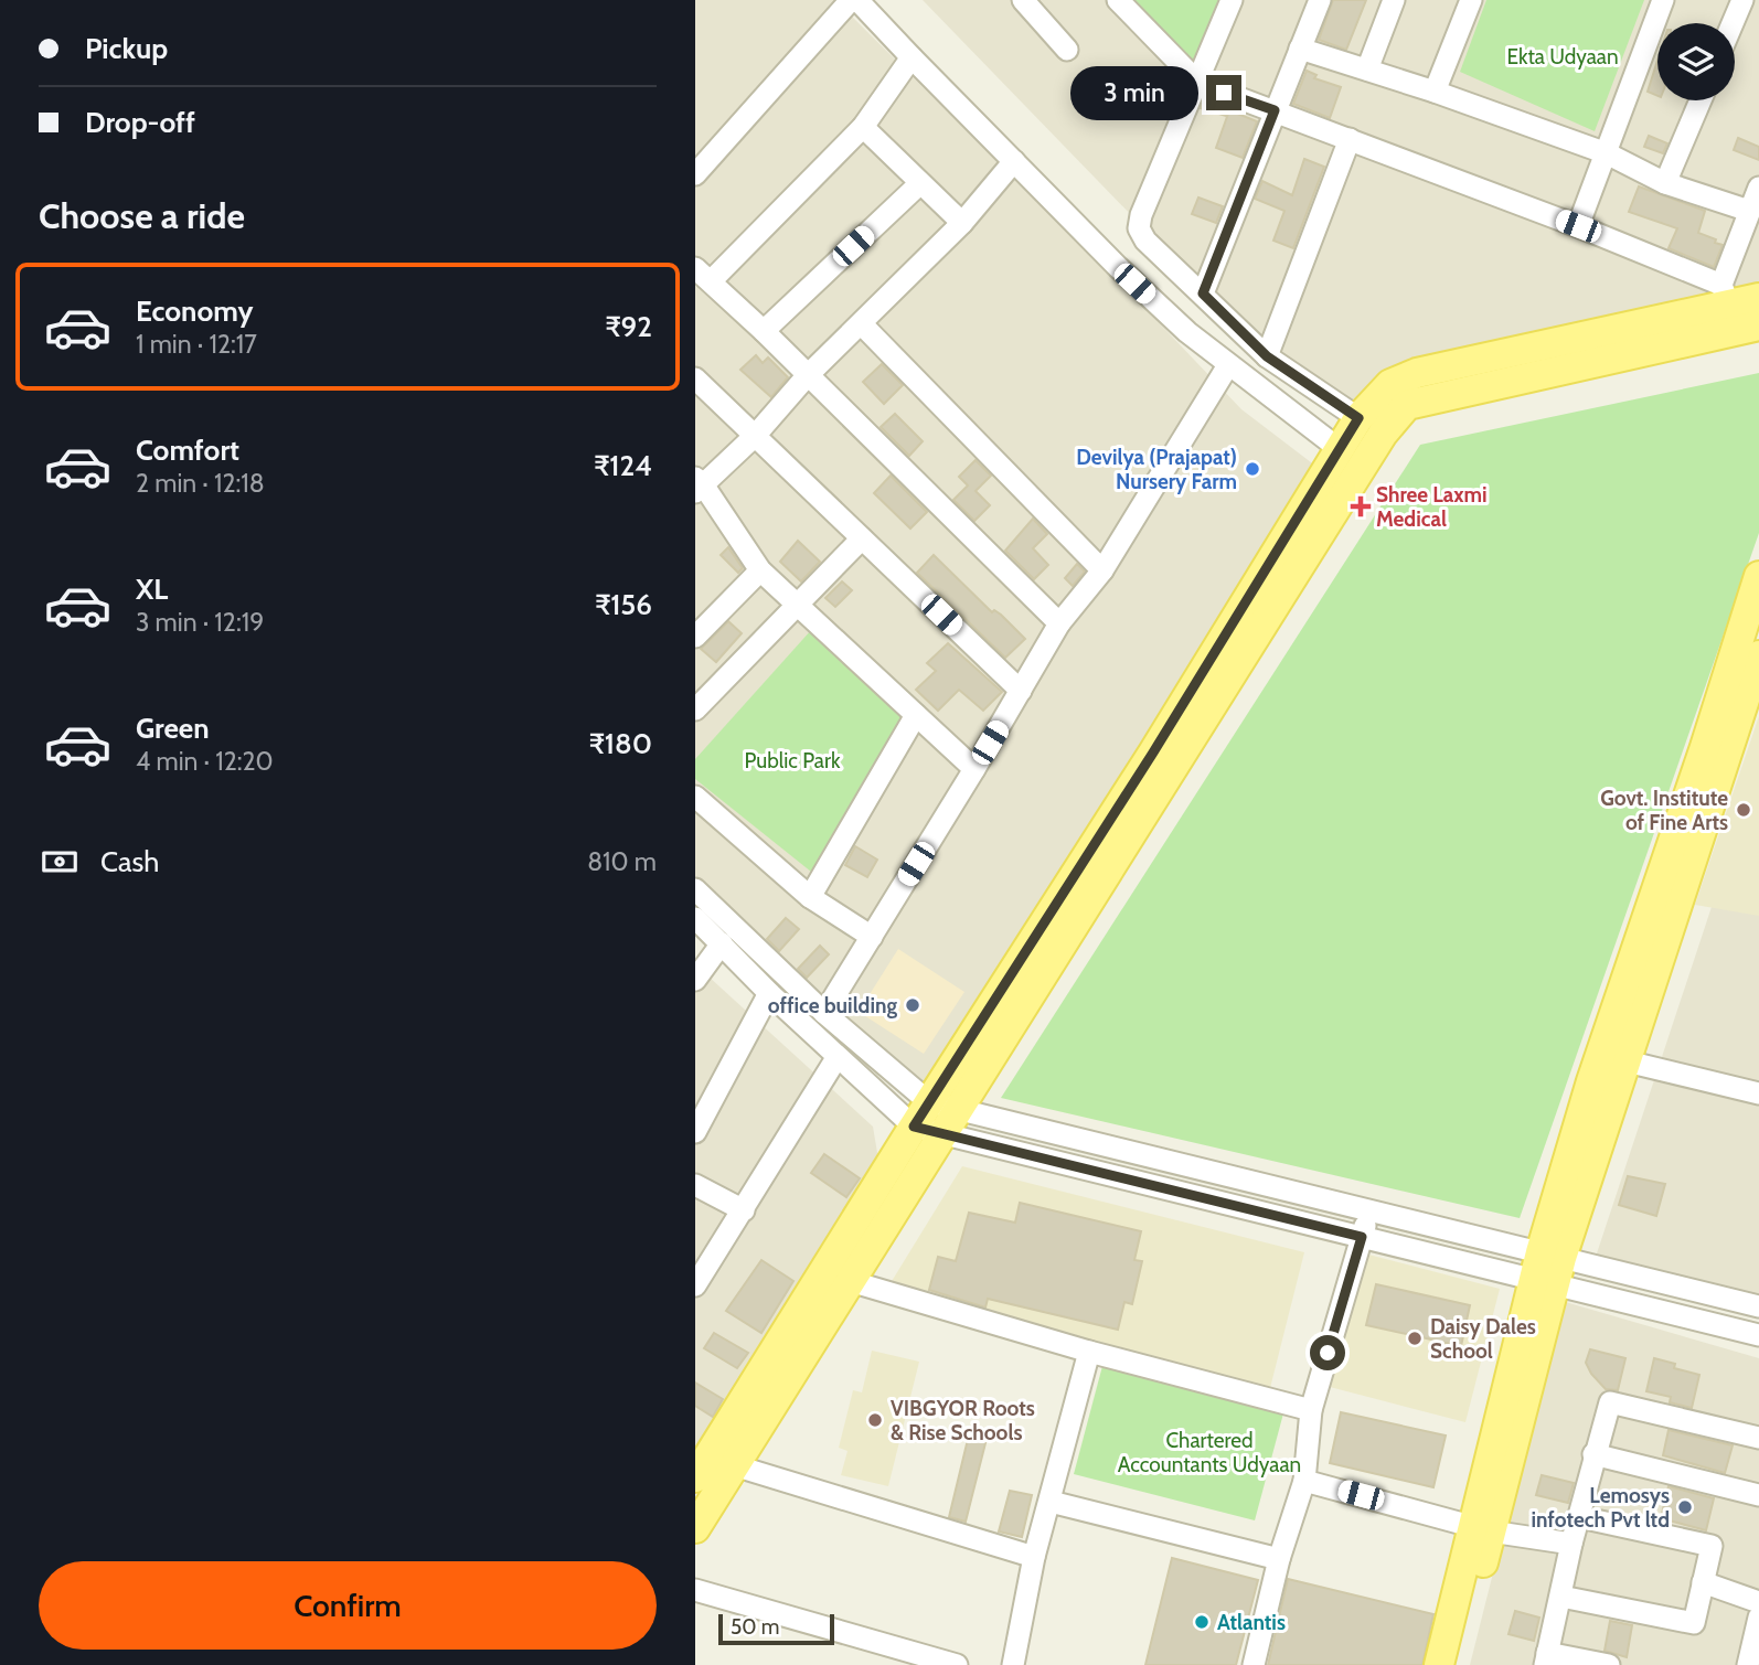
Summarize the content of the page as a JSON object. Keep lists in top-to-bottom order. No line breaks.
{"parks":["Ekta Udyaan","Public Park","Chartered Accountants Udyaan"],"places":{"other":["Devilya (Prajapat) Nursery Farm","Govt. Institute of Fine Arts","office building","Daisy Dales School","VIBGYOR Roots & Rise Schools","Lemosys infotech Pvt ltd","Atlantis"],"health":["Shree Laxmi Medical"]},"scale_bar":"50 m","page":{"banner":["Pickup","Drop-off"],"bubble":"3 min","heading":"Choose a ride","list":[{"name":"Economy","note":"1 min · 12:17","value":"₹92"},{"name":"Comfort","note":"2 min · 12:18","value":"₹124"},{"name":"XL","note":"3 min · 12:19","value":"₹156"},{"name":"Green","note":"4 min · 12:20","value":"₹180"}],"pay":["Cash","810 m"],"buttons":"Confirm","scale":"50 m"}}
